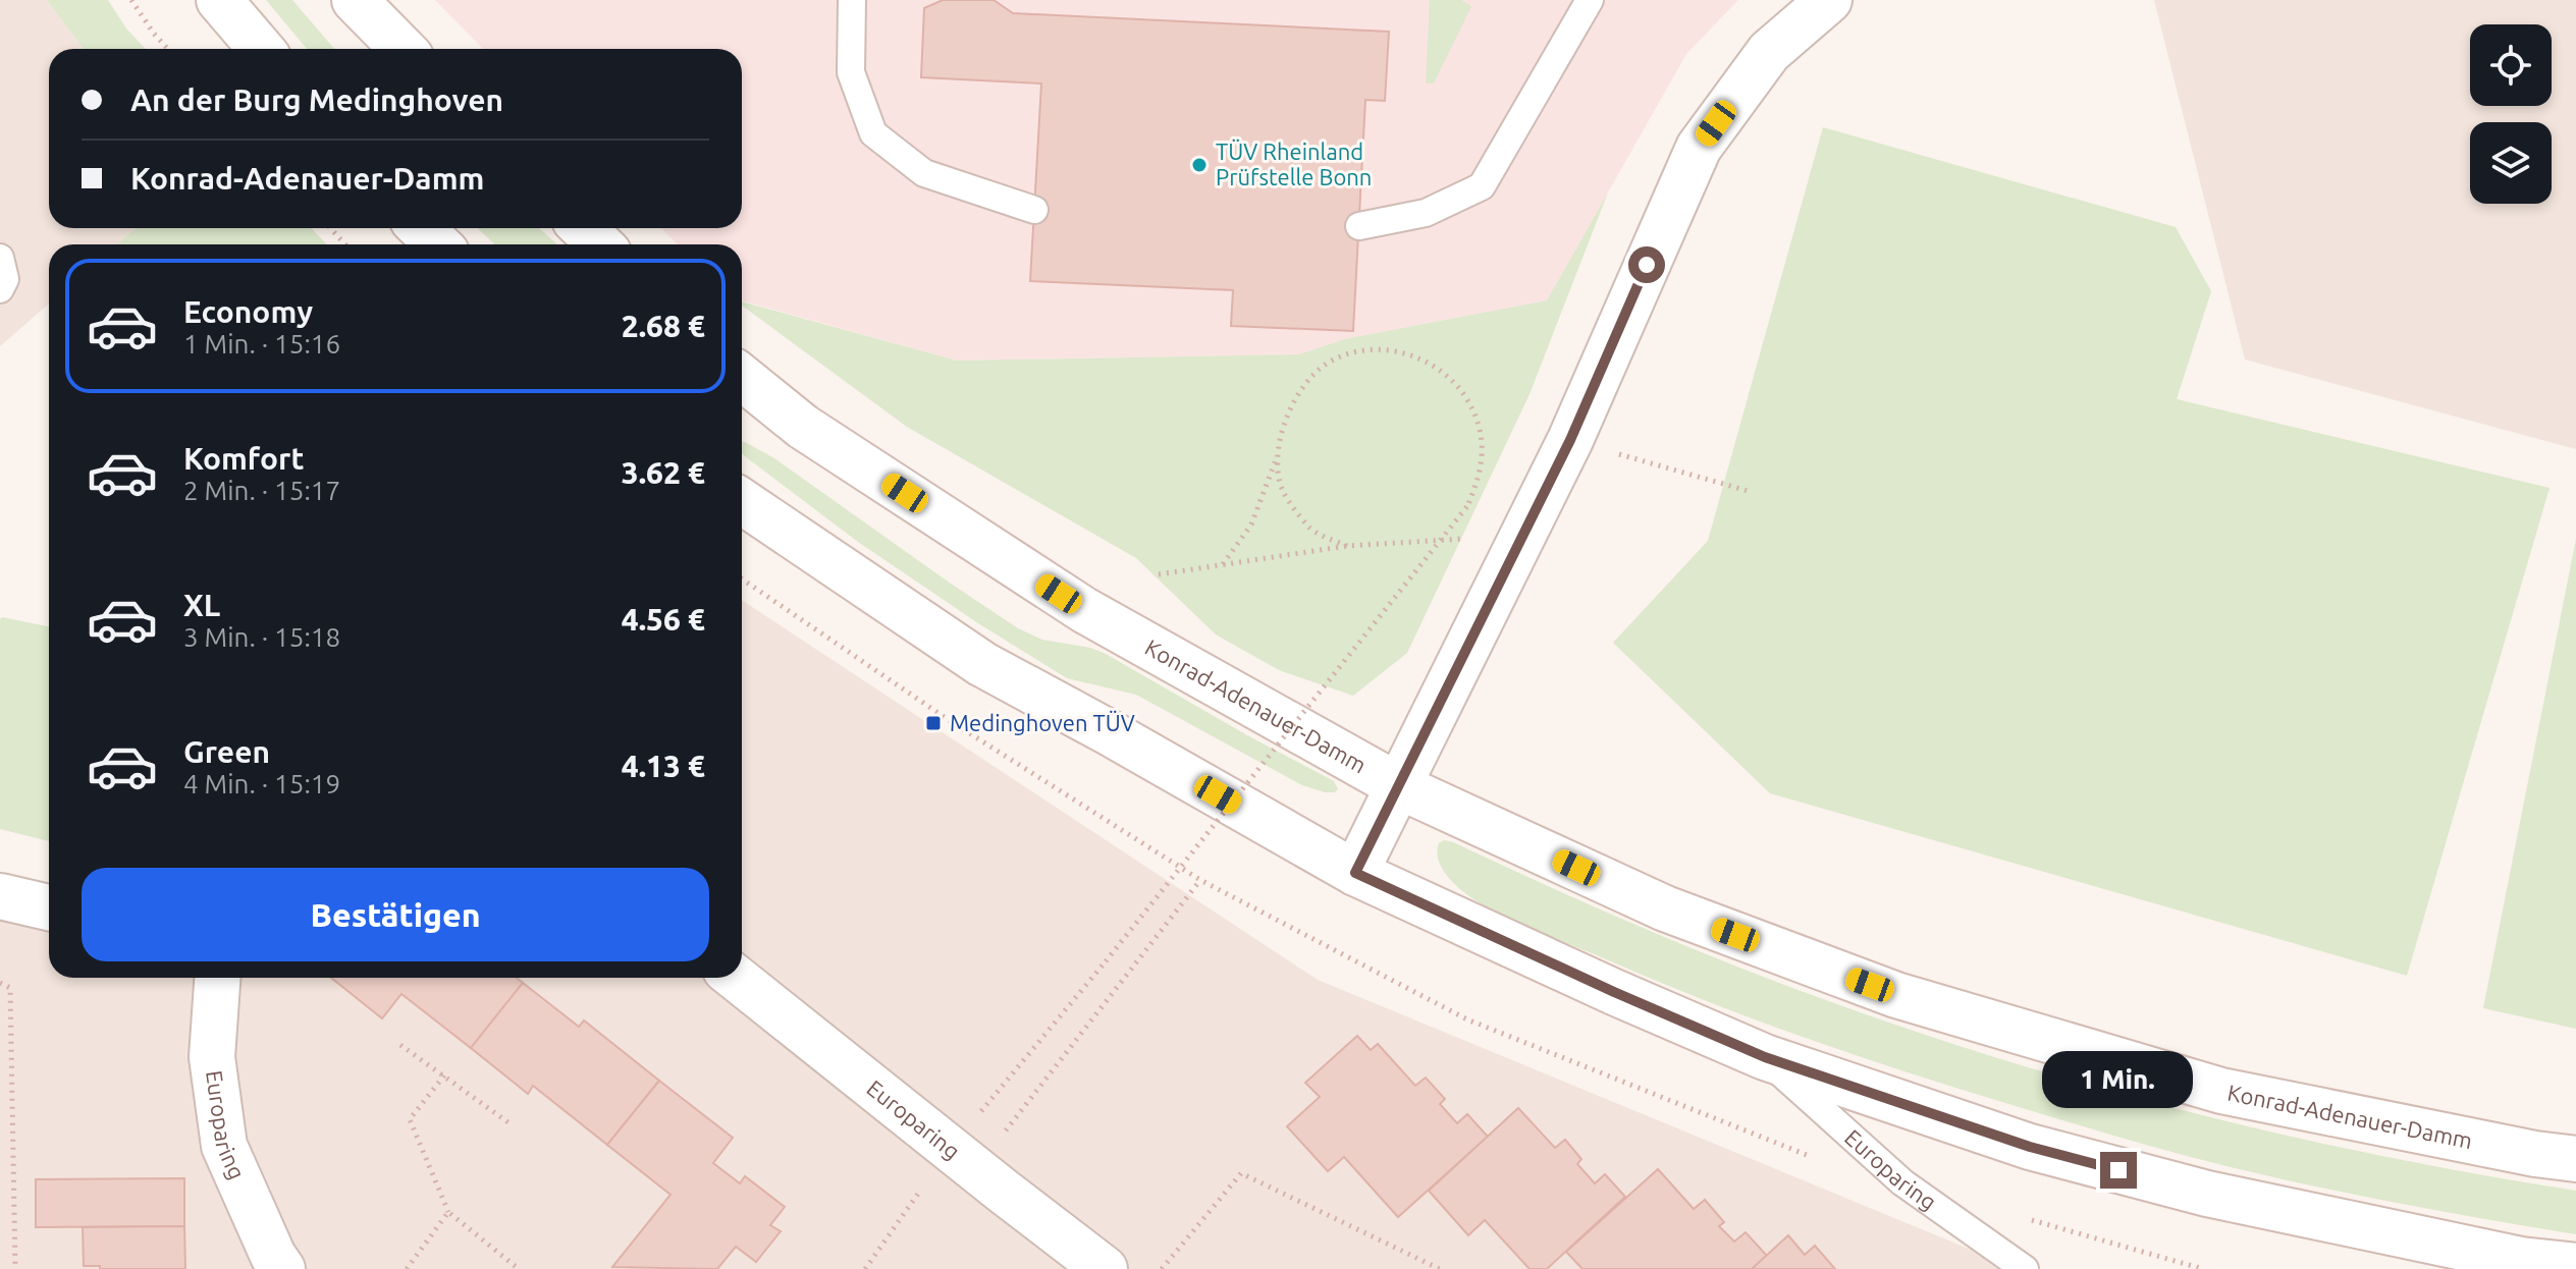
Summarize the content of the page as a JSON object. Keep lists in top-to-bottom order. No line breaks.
{"streets":{"main road":["Konrad-Adenauer-Damm","Europaring"]},"places":{"other":["TÜV Rheinland Prüfstelle Bonn"],"transit":["Medinghoven TÜV"]},"page":{"banner":["An der Burg Medinghoven","Konrad-Adenauer-Damm"],"list":[{"name":"Economy","note":"1 Min. · 15:16","value":"2.68 €"},{"name":"Komfort","note":"2 Min. · 15:17","value":"3.62 €"},{"name":"XL","note":"3 Min. · 15:18","value":"4.56 €"},{"name":"Green","note":"4 Min. · 15:19","value":"4.13 €"}],"buttons":"Bestätigen","bubble":"1 Min."}}
